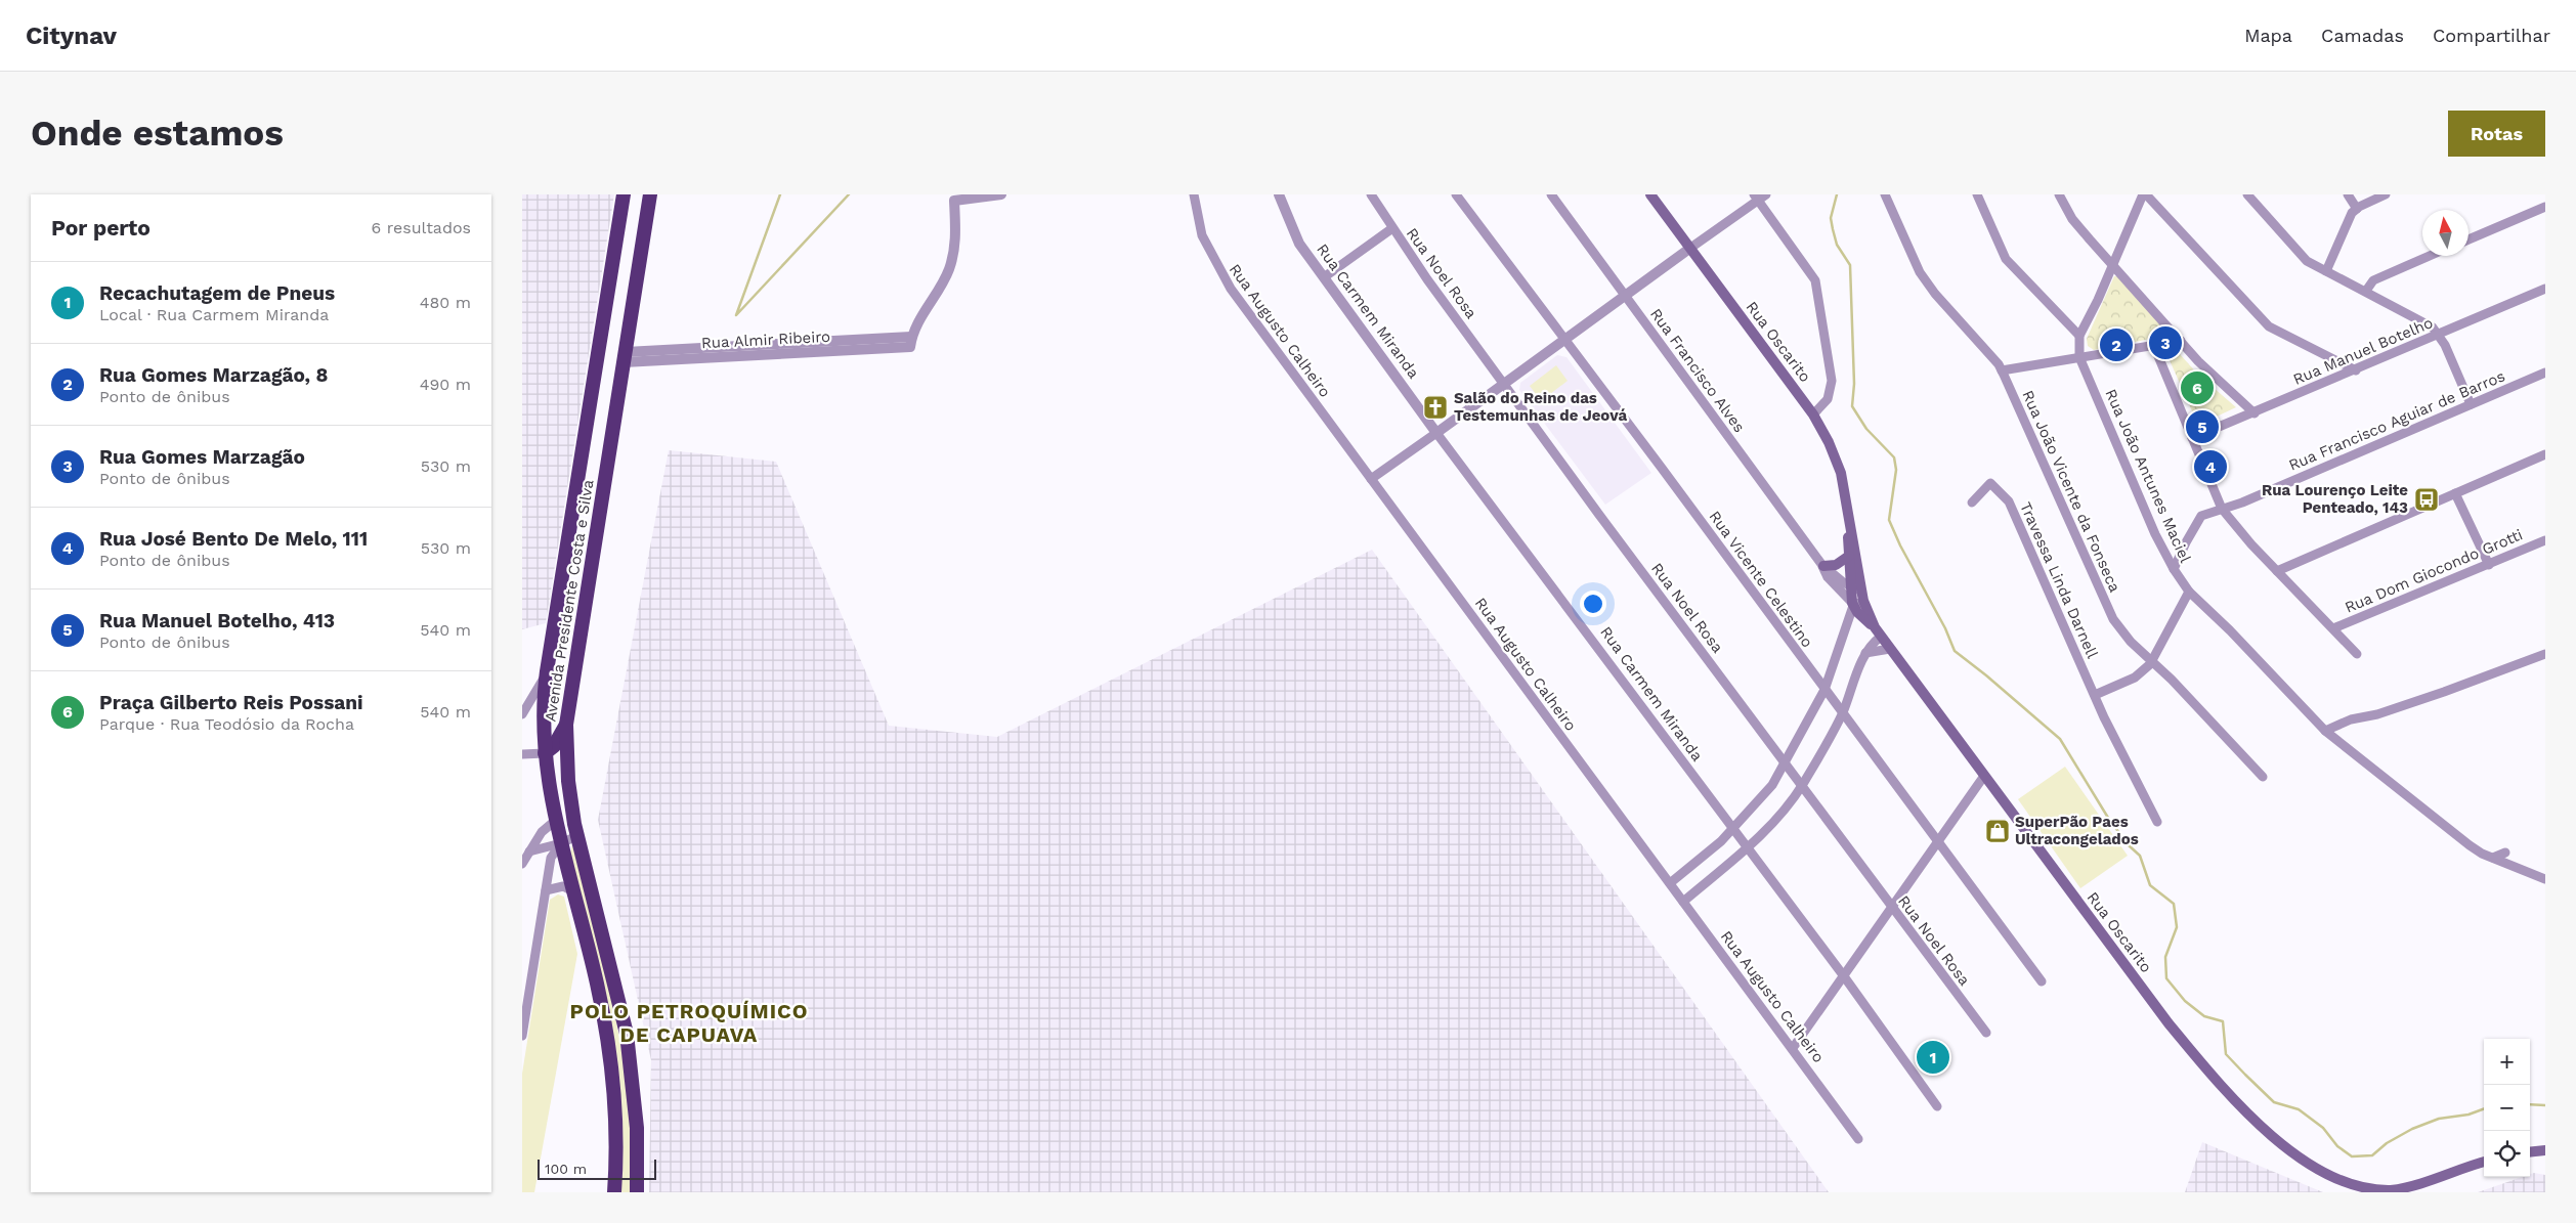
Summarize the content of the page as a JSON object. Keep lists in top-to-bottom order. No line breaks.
{"streets":{"highway":["Avenida Presidente Costa e Silva"],"main road":["Rua Oscarito"],"street":["Rua Noel Rosa","Rua Carmem Miranda","Rua Augusto Calheiro","Rua Almir Ribeiro","Rua Manuel Botelho","Rua Francisco Alves","Rua Francisco Aguiar de Barros","Rua João Antunes Maciel","Rua João Vicente da Fonseca","Rua Dom Giocondo Grotti","Rua Vicente Celestino","Travessa Linda Darnell"]},"crossings":[["Rua Almir Ribeiro","Avenida Presidente Costa e Silva"],["Rua Oscarito","Rua Francisco Alves"],["Rua Francisco Aguiar de Barros","Rua João Antunes Maciel"]],"districts":["POLO PETROQUÍMICO DE CAPUAVA"],"places":{"church":["Salão do Reino das Testemunhas de Jeová"],"bus stop":["Rua Lourenço Leite Penteado, 143"],"shop":["SuperPão Paes Ultracongelados"]},"scale_bar":"100 m","north":"top","page":{"header":"Citynav","nav":["Mapa","Camadas","Compartilhar"],"buttons":"Rotas","title":"Onde estamos","heading":["Por perto","6 resultados"],"list":[{"mark":"1","name":"Recachutagem de Pneus","note":"Local · Rua Carmem Miranda","value":"480 m"},{"mark":"2","name":"Rua Gomes Marzagão, 8","note":"Ponto de ônibus","value":"490 m"},{"mark":"3","name":"Rua Gomes Marzagão","note":"Ponto de ônibus","value":"530 m"},{"mark":"4","name":"Rua José Bento De Melo, 111","note":"Ponto de ônibus","value":"530 m"},{"mark":"5","name":"Rua Manuel Botelho, 413","note":"Ponto de ônibus","value":"540 m"},{"mark":"6","name":"Praça Gilberto Reis Possani","note":"Parque · Rua Teodósio da Rocha","value":"540 m"}],"pins":["3","2","6","5","4","1"],"map_buttons":["+","−"],"scale":"100 m"}}
